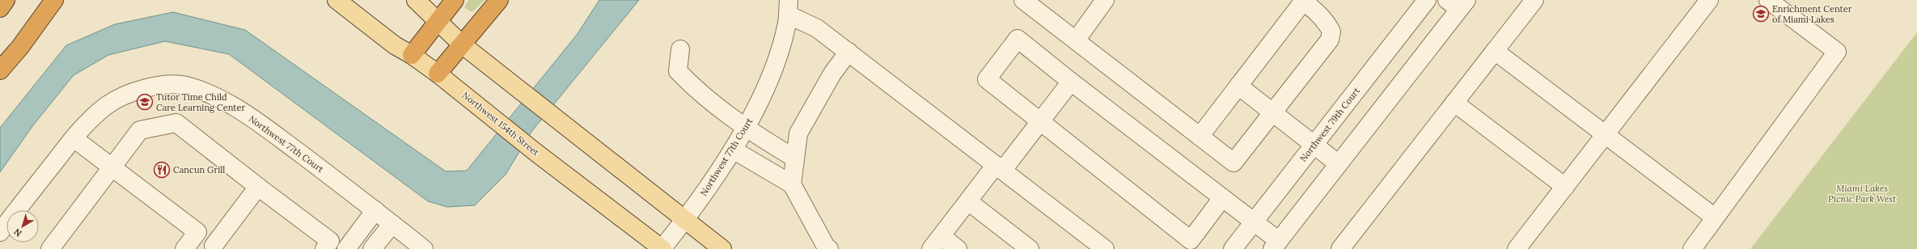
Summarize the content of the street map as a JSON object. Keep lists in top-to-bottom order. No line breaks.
{"streets":{"main road":["Northwest 154th Street"],"street":["Northwest 79th Court","Northwest 77th Court"]},"crossings":[["Northwest 154th Street","Northwest 77th Court"]],"parks":["Miami Lakes Picnic Park West"],"places":{"school or university":["Enrichment Center of Miami Lakes","Tutor Time Child Care Learning Center"],"restaurant":["Cancun Grill"]},"north":"bottom left"}
